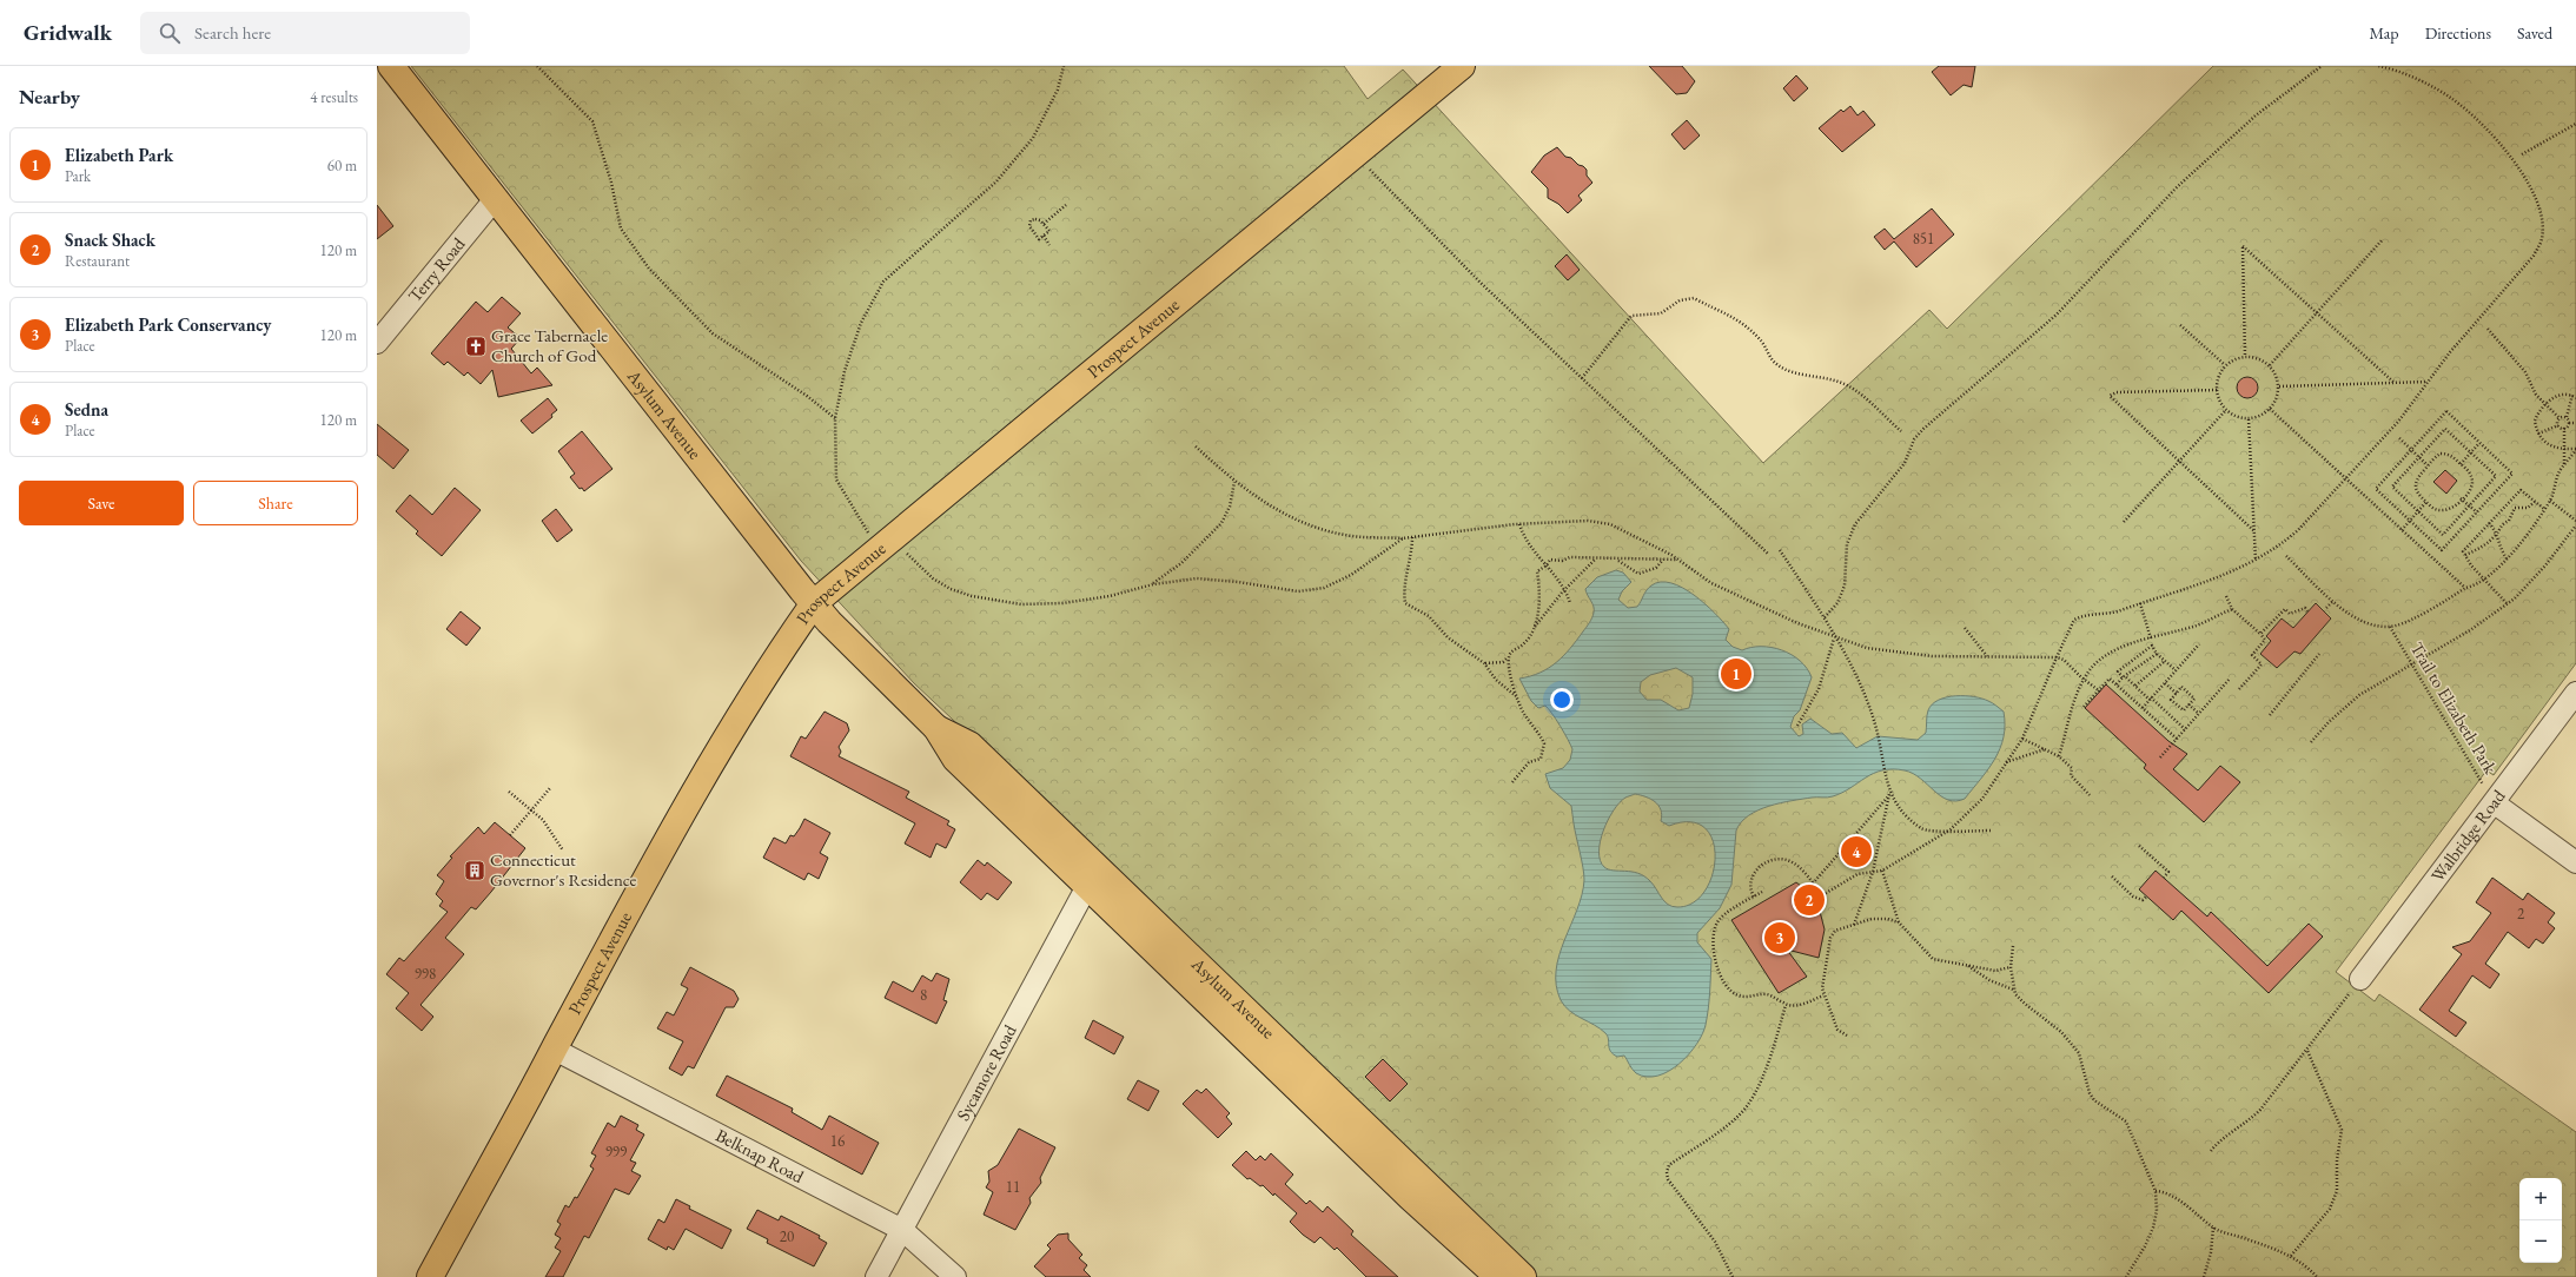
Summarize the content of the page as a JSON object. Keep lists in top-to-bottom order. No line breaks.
{"streets":{"main road":["Prospect Avenue","Asylum Avenue"],"street":["Terry Road","Walbridge Road","Sycamore Road","Belknap Road"],"path":["Trail to Elizabeth Park"]},"crossings":[["Terry Road","Asylum Avenue"],["Prospect Avenue","Asylum Avenue"],["Prospect Avenue","Belknap Road"],["Asylum Avenue","Sycamore Road"],["Trail to Elizabeth Park","Walbridge Road"],["Sycamore Road","Belknap Road"]],"places":{"church":["Grace Tabernacle Church of God"],"building":["Connecticut Governor's Residence"]},"house_numbers":["851","2","998","8","16","999","11","20"],"page":{"header":"Gridwalk","search":"Search here","nav":["Map","Directions","Saved"],"heading":["Nearby","4 results"],"list":[{"mark":"1","name":"Elizabeth Park","note":"Park","value":"60 m"},{"mark":"2","name":"Snack Shack","note":"Restaurant","value":"120 m"},{"mark":"3","name":"Elizabeth Park Conservancy","note":"Place","value":"120 m"},{"mark":"4","name":"Sedna","note":"Place","value":"120 m"}],"buttons":["Save","Share"],"pins":["1","4","2","3"],"map_buttons":["+","−"]}}
